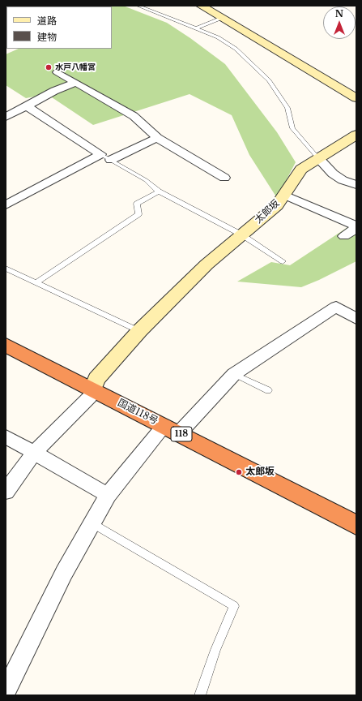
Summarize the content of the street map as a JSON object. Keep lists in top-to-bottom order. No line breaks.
{"streets":{"highway":["国道118号","118"],"street":["太郎坂"]},"crossings":[["太郎坂","国道118号"]],"places":["水戸八幡宮","太郎坂"],"legend":["道路","建物"],"north":"top"}
